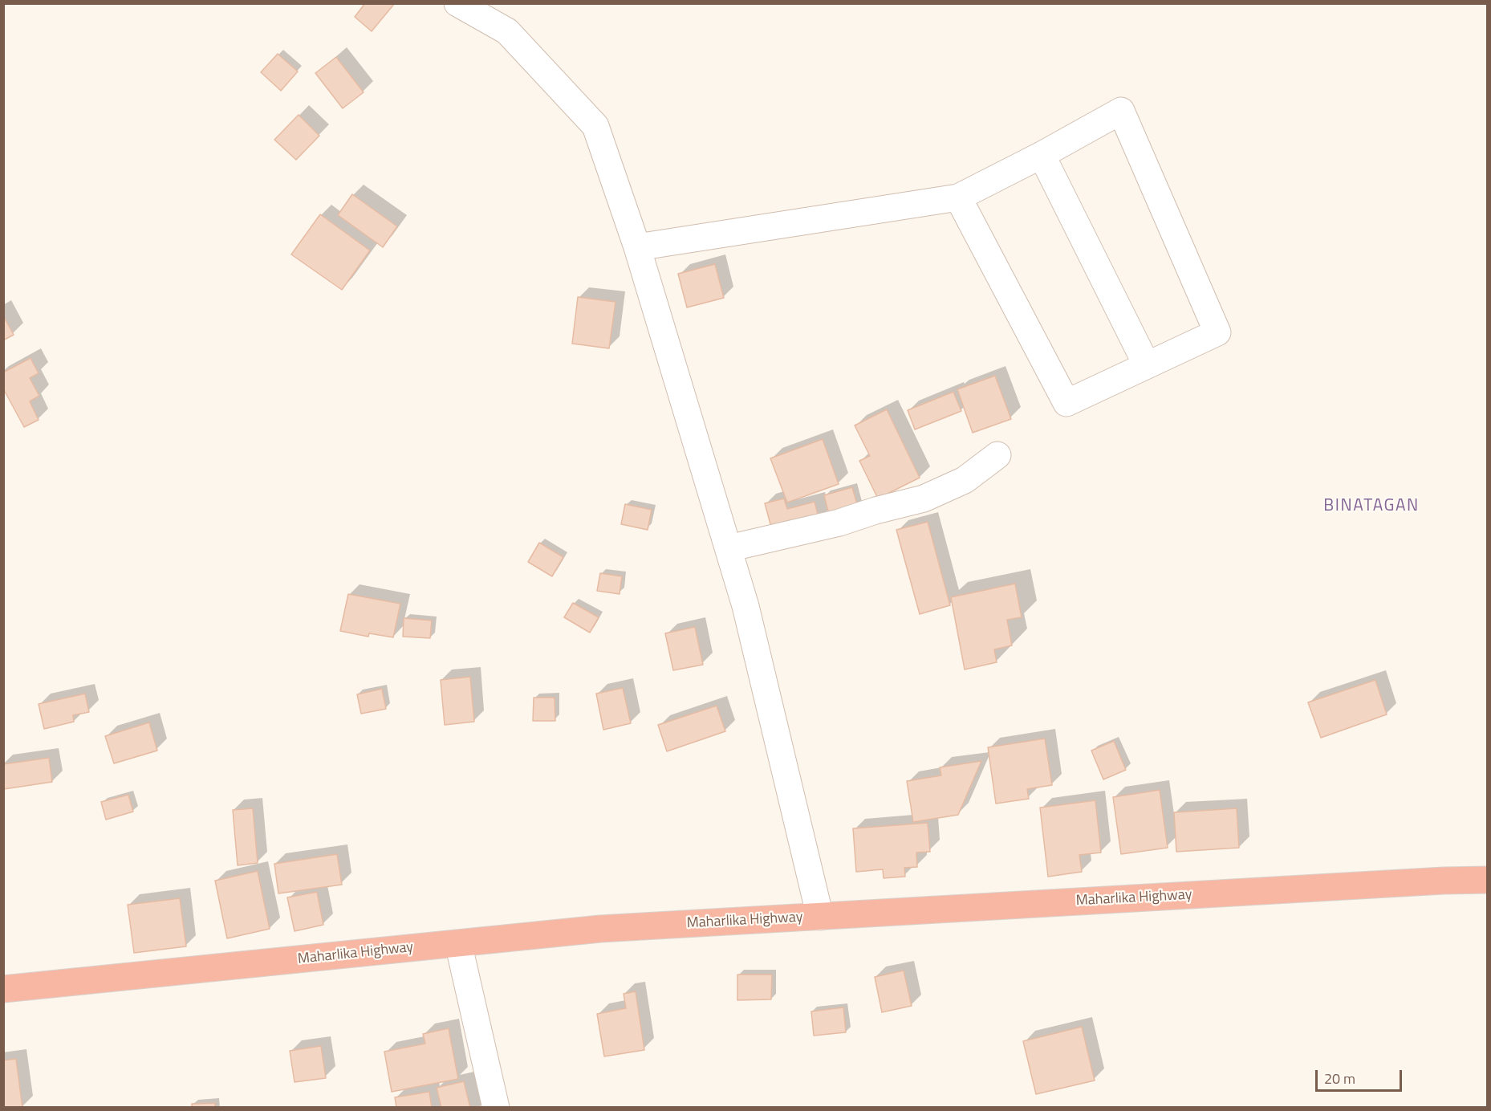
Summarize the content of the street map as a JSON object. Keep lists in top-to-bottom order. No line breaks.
{"streets":{"highway":["Maharlika Highway"]},"districts":["BINATAGAN"],"scale_bar":"20 m"}
